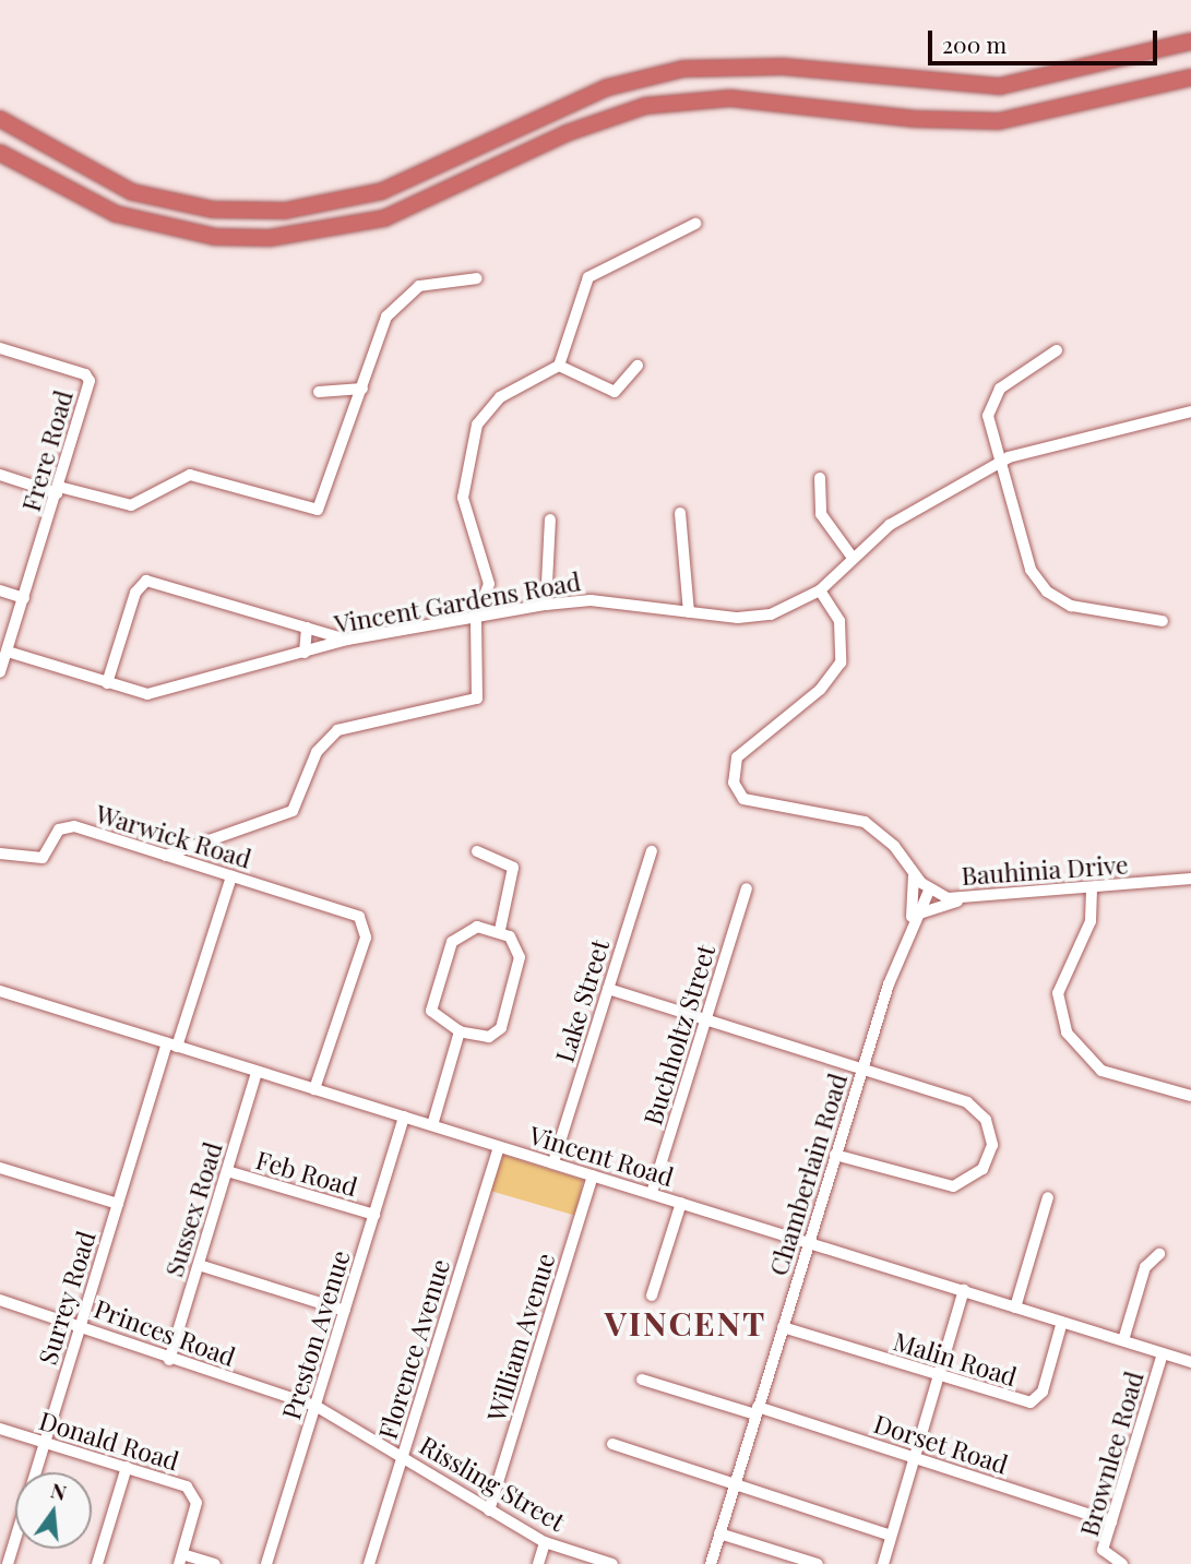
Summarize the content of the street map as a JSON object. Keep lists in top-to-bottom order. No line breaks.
{"streets":{"street":["Frere Road","Vincent Gardens Road","Warwick Road","Bauhinia Drive","Lake Street","Buchholtz Street","Vincent Road","Feb Road","Chamberlain Road","Sussex Road","Surrey Road","Princes Road","Preston Avenue","William Avenue","Florence Avenue","Malin Road","Donald Road","Dorset Road","Brownlee Road","Rissling Street"]},"crossings":[["Frere Road","Vincent Gardens Road"],["Vincent Gardens Road","Bauhinia Drive"],["Warwick Road","Vincent Road"],["Warwick Road","Surrey Road"],["Bauhinia Drive","Chamberlain Road"],["Lake Street","Vincent Road"],["Buchholtz Street","Vincent Road"],["Vincent Road","Chamberlain Road"],["Vincent Road","Sussex Road"],["Vincent Road","Surrey Road"],["Vincent Road","Preston Avenue"],["Vincent Road","William Avenue"],["Vincent Road","Florence Avenue"],["Vincent Road","Malin Road"],["Vincent Road","Brownlee Road"],["Feb Road","Sussex Road"],["Feb Road","Preston Avenue"],["Chamberlain Road","Malin Road"],["Chamberlain Road","Dorset Road"],["Sussex Road","Princes Road"],["Surrey Road","Princes Road"],["Surrey Road","Donald Road"],["Princes Road","Preston Avenue"],["Princes Road","Rissling Street"],["Preston Avenue","Rissling Street"],["William Avenue","Rissling Street"],["Florence Avenue","Rissling Street"],["Dorset Road","Brownlee Road"]],"districts":["VINCENT"],"scale_bar":"200 m","north":"top"}
